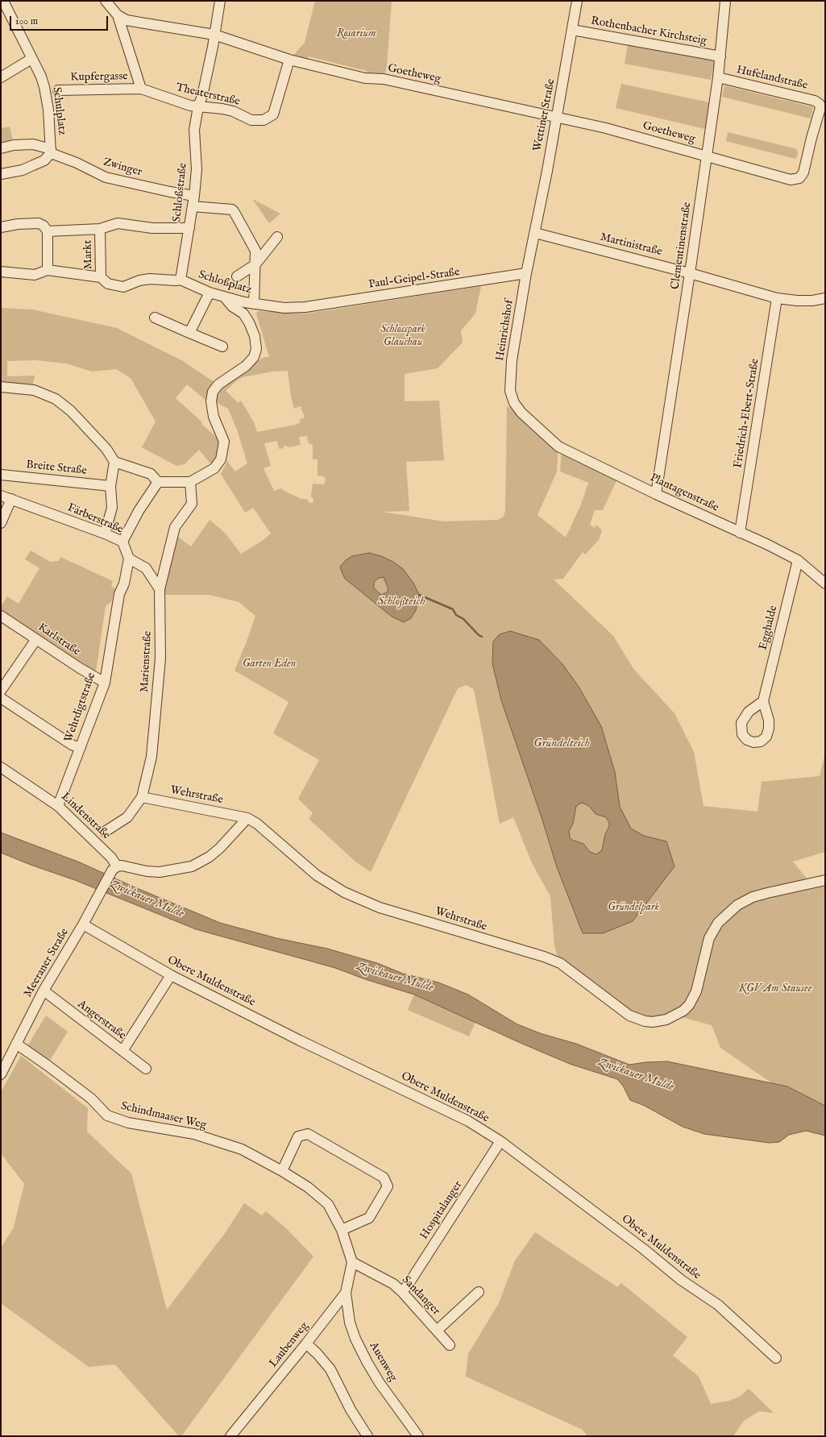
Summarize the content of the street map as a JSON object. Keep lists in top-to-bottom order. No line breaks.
{"streets":{"street":["Rothenbacher Kirchsteig","Goetheweg","Kupfergasse","Hufelandstraße","Theaterstraße","Schulplatz","Wettiner Straße","Zwinger","Schloßstraße","Martinistraße","Clementinenstraße","Markt","Paul-Geipel-Straße","Schloßplatz","Heinrichshof","Friedrich-Ebert-Straße","Breite Straße","Plantagenstraße","Färberstraße","Egghalde","Karlstraße","Marienstraße","Wehrdigtstraße","Wehrstraße","Lindenstraße","Meeraner Straße","Obere Muldenstraße","Angerstraße","Schindmaaser Weg","Hospitalanger","Sandanger","Laubenweg","Auenweg"]},"crossings":[["Rothenbacher Kirchsteig","Wettiner Straße"],["Rothenbacher Kirchsteig","Clementinenstraße"],["Goetheweg","Hufelandstraße"],["Goetheweg","Theaterstraße"],["Goetheweg","Wettiner Straße"],["Goetheweg","Schloßstraße"],["Goetheweg","Clementinenstraße"],["Kupfergasse","Theaterstraße"],["Hufelandstraße","Clementinenstraße"],["Theaterstraße","Schloßstraße"],["Schulplatz","Zwinger"],["Wettiner Straße","Martinistraße"],["Wettiner Straße","Heinrichshof"],["Zwinger","Schloßstraße"],["Schloßstraße","Schloßplatz"],["Martinistraße","Clementinenstraße"],["Martinistraße","Heinrichshof"],["Martinistraße","Friedrich-Ebert-Straße"],["Clementinenstraße","Plantagenstraße"],["Markt","Schloßplatz"],["Paul-Geipel-Straße","Schloßplatz"],["Paul-Geipel-Straße","Heinrichshof"],["Heinrichshof","Plantagenstraße"],["Friedrich-Ebert-Straße","Plantagenstraße"],["Plantagenstraße","Egghalde"],["Färberstraße","Wehrdigtstraße"],["Karlstraße","Wehrdigtstraße"],["Marienstraße","Wehrstraße"],["Wehrdigtstraße","Lindenstraße"],["Lindenstraße","Meeraner Straße"],["Meeraner Straße","Obere Muldenstraße"],["Meeraner Straße","Angerstraße"],["Meeraner Straße","Schindmaaser Weg"],["Obere Muldenstraße","Hospitalanger"],["Schindmaaser Weg","Sandanger"],["Schindmaaser Weg","Laubenweg"],["Hospitalanger","Sandanger"],["Sandanger","Laubenweg"],["Laubenweg","Auenweg"]],"water":["Schloßteich","Gründelteich","Zwickauer Mulde"],"parks":["Rosarium","Schlosspark Glauchau","Garten Eden","Gründelpark","KGV Am Stausee"],"scale_bar":"100 m"}
